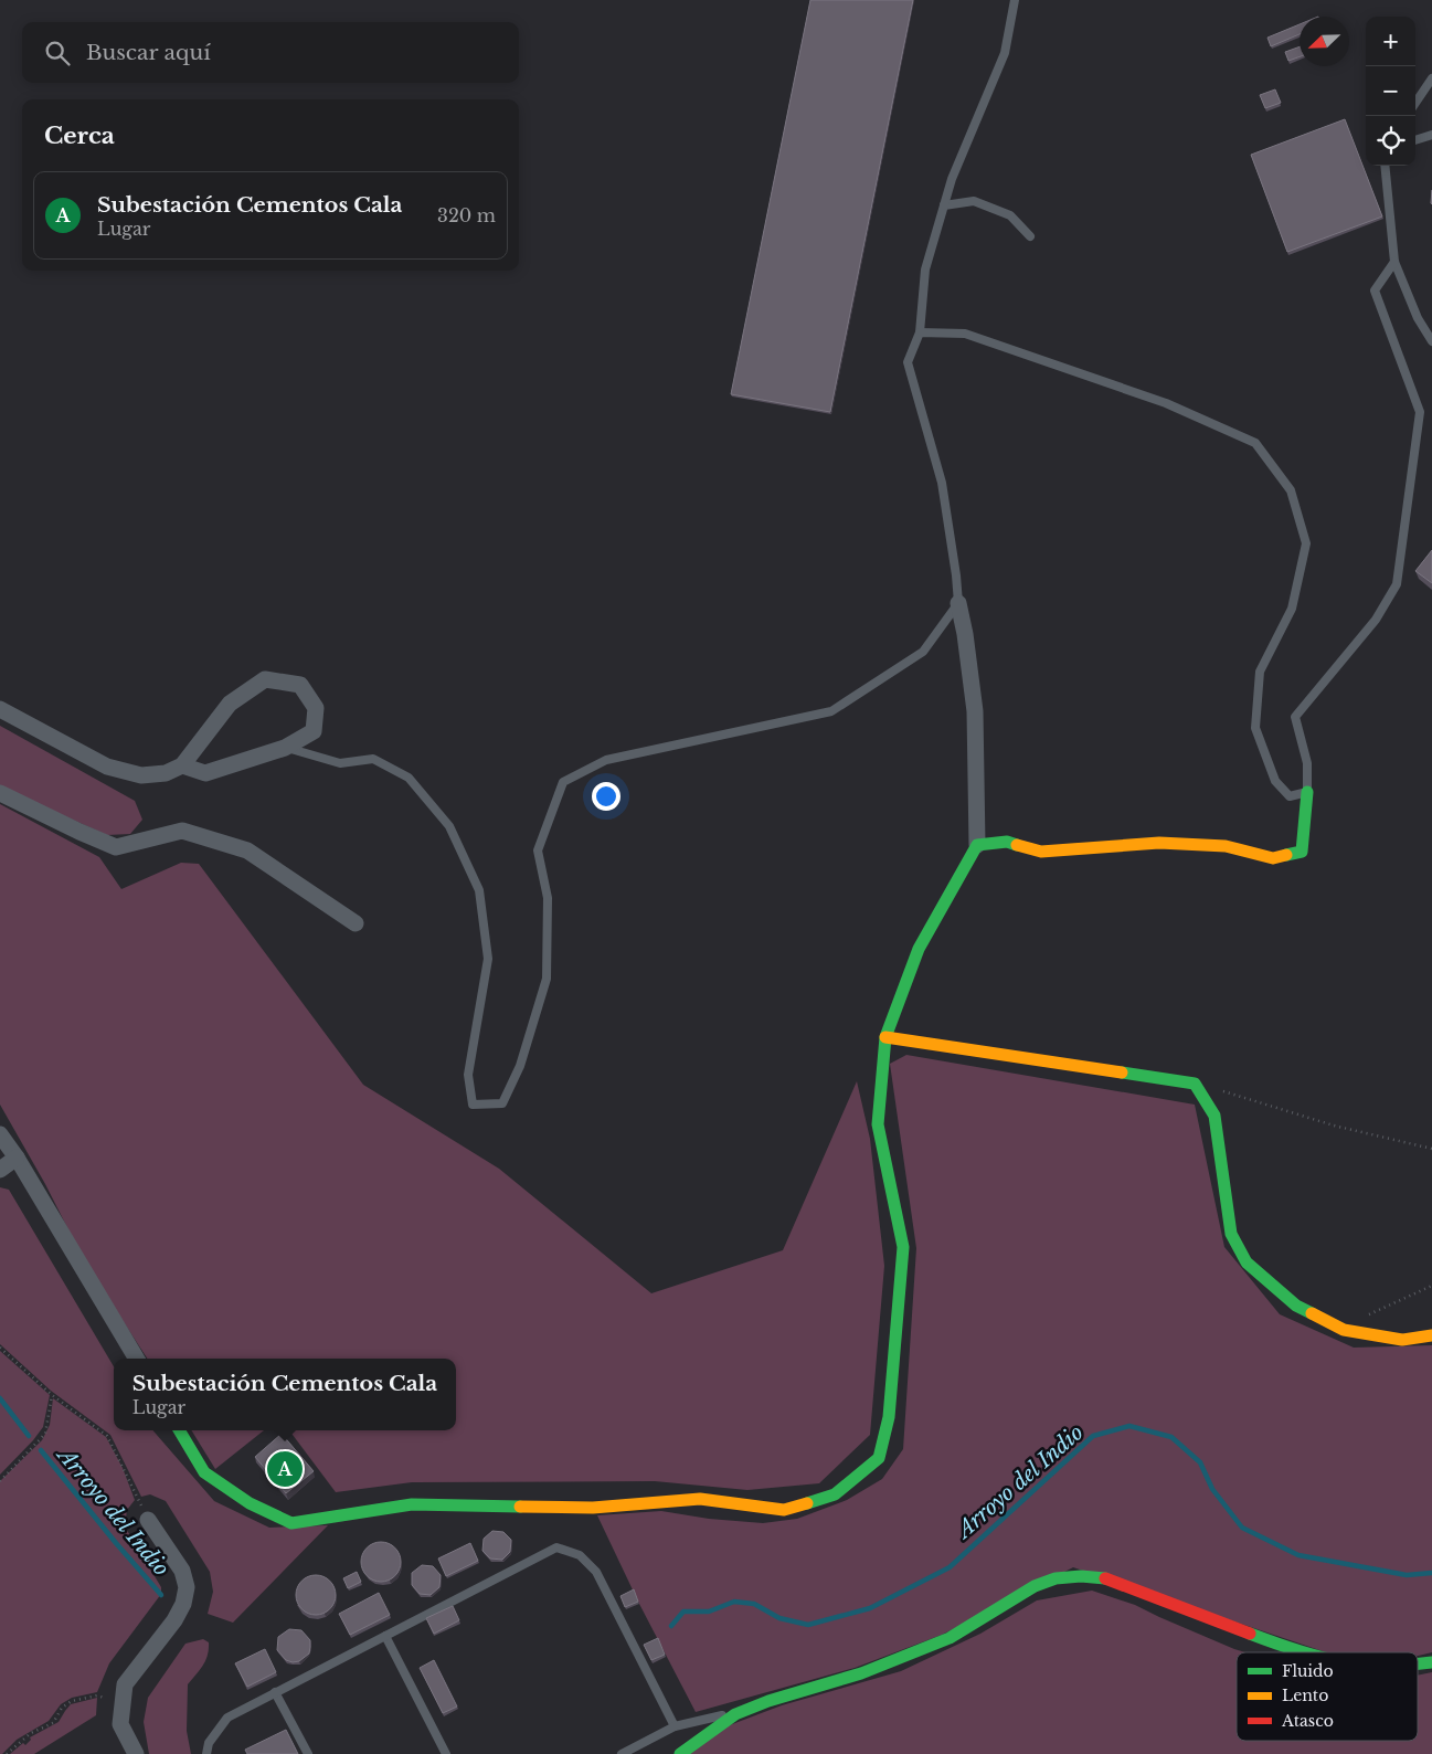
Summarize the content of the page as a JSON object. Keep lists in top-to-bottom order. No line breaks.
{"water":["Arroyo del Indio"],"legend":["Fluido","Lento","Atasco"],"north":"bottom left","page":{"map_buttons":["+","−"],"search":"Buscar aquí","heading":"Cerca","list":[{"mark":"A","name":"Subestación Cementos Cala","note":"Lugar","value":"320 m"}],"popup":["Subestación Cementos Cala","Lugar"],"pins":"A"}}
